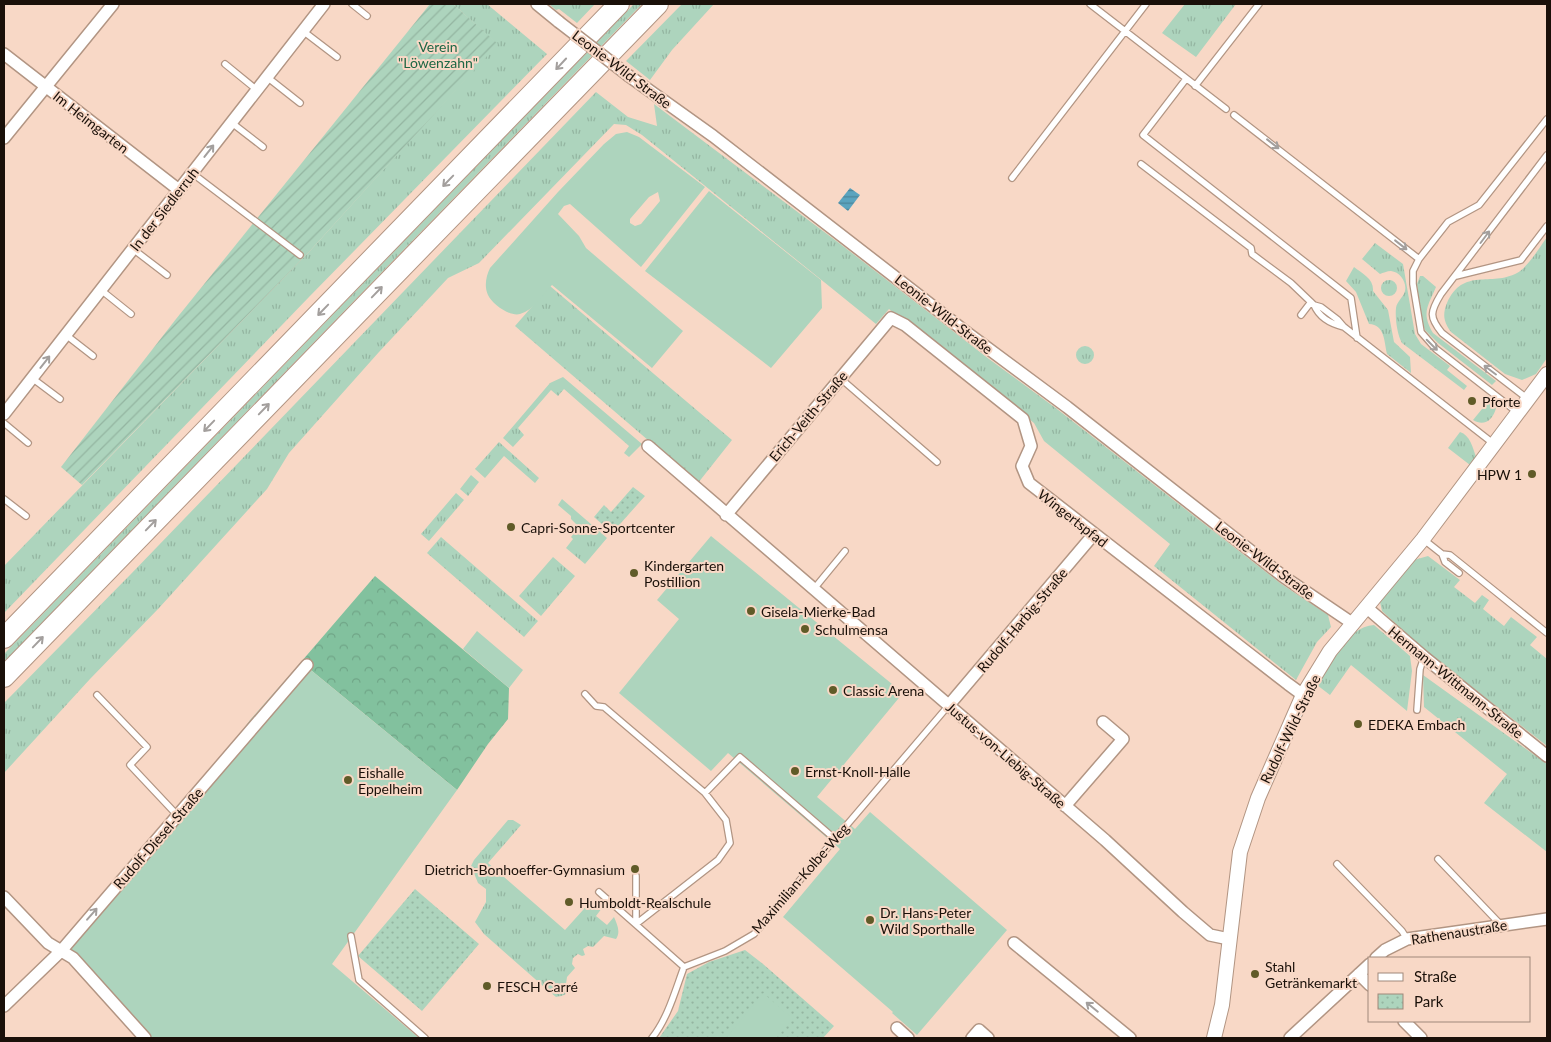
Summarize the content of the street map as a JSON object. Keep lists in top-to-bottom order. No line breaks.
{"streets":{"street":["Leonie-Wild-Straße","Im Heimgarten","In der Siedlerruh","Erich-Veith-Straße","Wingertspfad","Rudolf-Harbig-Straße","Hermann-Wittmann-Straße","Rudolf-Wild-Straße","Justus-von-Liebig-Straße","Rudolf-Diesel-Straße","Rathenaustraße"],"lane":["Maximilian-Kolbe-Weg"]},"crossings":[["Leonie-Wild-Straße","Rudolf-Wild-Straße"],["Im Heimgarten","In der Siedlerruh"],["Erich-Veith-Straße","Wingertspfad"],["Erich-Veith-Straße","Justus-von-Liebig-Straße"],["Wingertspfad","Rudolf-Harbig-Straße"],["Wingertspfad","Rudolf-Wild-Straße"],["Rudolf-Harbig-Straße","Justus-von-Liebig-Straße"],["Rudolf-Harbig-Straße","Maximilian-Kolbe-Weg"],["Hermann-Wittmann-Straße","Rudolf-Wild-Straße"],["Rudolf-Wild-Straße","Justus-von-Liebig-Straße"],["Justus-von-Liebig-Straße","Maximilian-Kolbe-Weg"]],"one_way":["Rudolf-Diesel-Straße"],"parks":["Verein \"Löwenzahn\""],"places":["Pforte","HPW 1","Capri-Sonne-Sportcenter","Kindergarten Postillion","Gisela-Mierke-Bad","Schulmensa","Classic Arena","EDEKA Embach","Ernst-Knoll-Halle","Eishalle Eppelheim","Dietrich-Bonhoeffer-Gymnasium","Humboldt-Realschule","Dr. Hans-Peter Wild Sporthalle","Stahl Getränkemarkt","FESCH Carré"],"legend":["Straße","Park"]}
